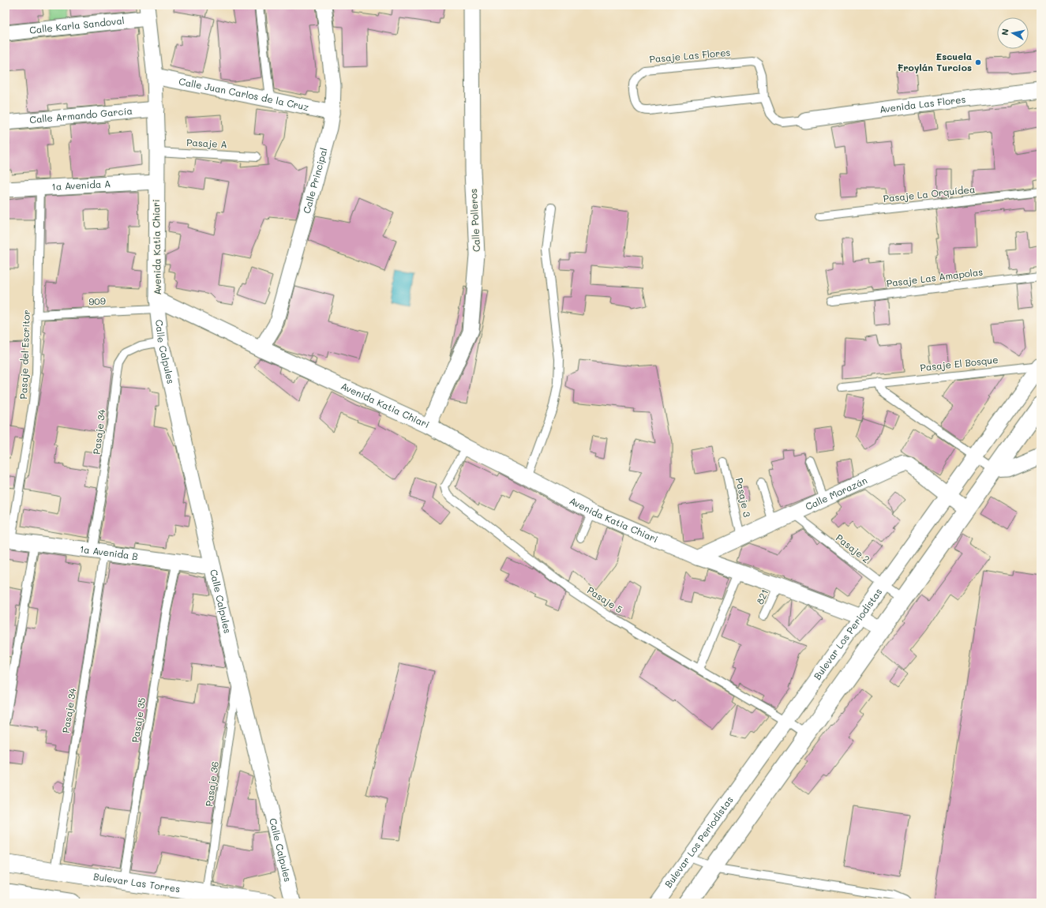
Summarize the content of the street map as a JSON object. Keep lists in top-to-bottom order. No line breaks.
{"streets":{"street":["Calle Karla Sandoval","Calle Juan Carlos de la Cruz","Avenida Las Flores","Calle Armando García","Calle Principal","1a Avenida A","Calle Polleros","Avenida Katia Chiari","Calle Calpules","Calle Morazán","1a Avenida B","Bulevar Los Periodistas","Bulevar Las Torres"],"lane":["Pasaje Las Flores","Pasaje A","Pasaje La Orquídea","Pasaje Las Amapolas","909","Pasaje del Escritor","Pasaje El Bosque","Pasaje 34","Pasaje 3","Pasaje 2","821","Pasaje 5","Pasaje 35","Pasaje 36"]},"crossings":[["Calle Karla Sandoval","Avenida Katia Chiari"],["Pasaje Las Flores","Avenida Las Flores"],["Calle Juan Carlos de la Cruz","Calle Principal"],["Calle Juan Carlos de la Cruz","Avenida Katia Chiari"],["Calle Armando García","Avenida Katia Chiari"],["Pasaje A","Avenida Katia Chiari"],["Calle Principal","Avenida Katia Chiari"],["1a Avenida A","Avenida Katia Chiari"],["1a Avenida A","Pasaje del Escritor"],["Calle Polleros","Avenida Katia Chiari"],["Avenida Katia Chiari","909"],["Avenida Katia Chiari","Calle Calpules"],["Avenida Katia Chiari","Calle Morazán"],["Avenida Katia Chiari","821"],["Avenida Katia Chiari","Pasaje 5"],["Avenida Katia Chiari","Bulevar Los Periodistas"],["909","Calle Calpules"],["909","Pasaje del Escritor"],["Calle Calpules","Pasaje 34"],["Calle Calpules","1a Avenida B"],["Calle Calpules","Pasaje 36"],["Pasaje del Escritor","1a Avenida B"],["Pasaje El Bosque","Bulevar Los Periodistas"],["Pasaje 34","1a Avenida B"],["Pasaje 34","Bulevar Las Torres"],["Calle Morazán","Pasaje 3"],["Calle Morazán","Pasaje 2"],["Calle Morazán","Bulevar Los Periodistas"],["Pasaje 2","Bulevar Los Periodistas"],["1a Avenida B","Pasaje 35"],["Pasaje 5","Bulevar Los Periodistas"],["Pasaje 35","Bulevar Las Torres"],["Pasaje 36","Bulevar Las Torres"]],"places":["Escuela Froylán Turcios"],"north":"left"}
